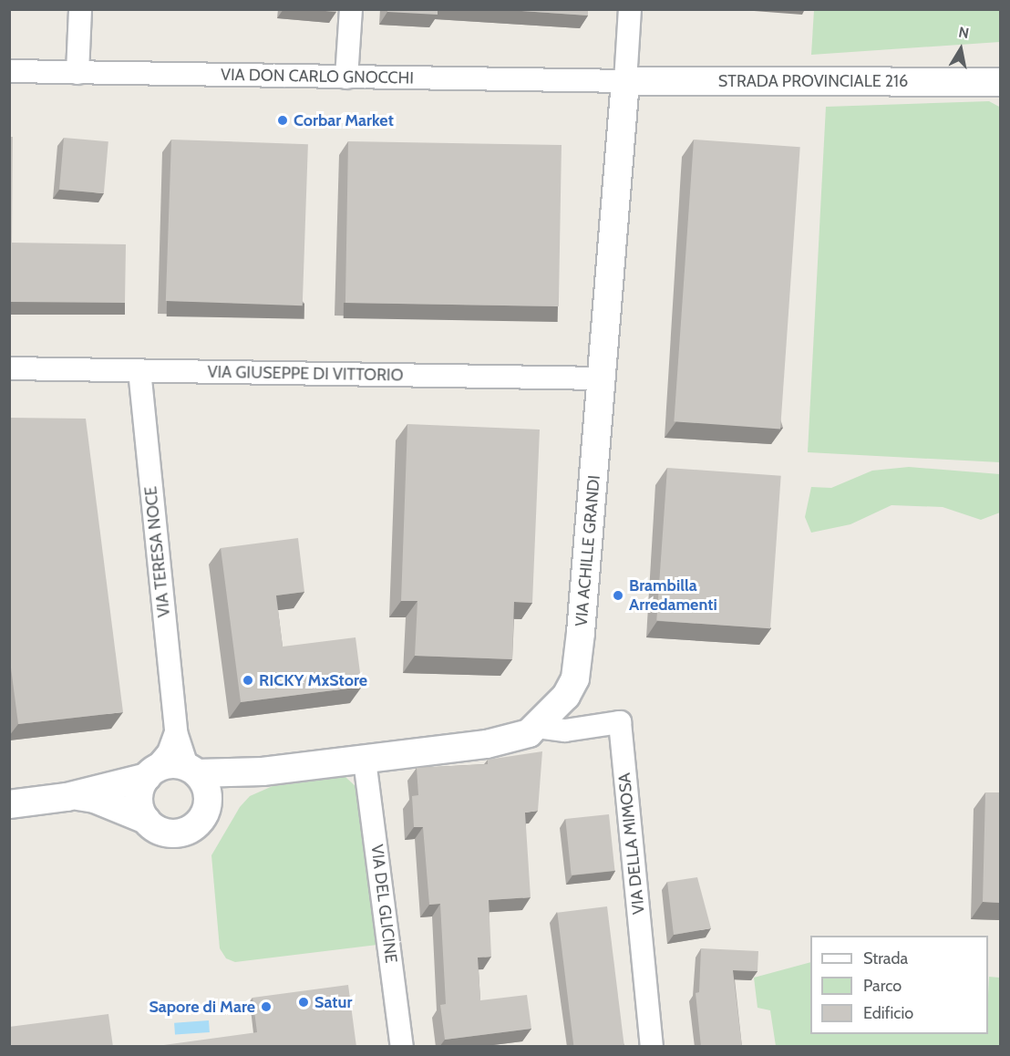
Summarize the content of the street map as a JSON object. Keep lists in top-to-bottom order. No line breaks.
{"streets":{"street":["VIA DON CARLO GNOCCHI","STRADA PROVINCIALE 216","VIA GIUSEPPE DI VITTORIO","VIA ACHILLE GRANDI","VIA TERESA NOCE","VIA DELLA MIMOSA","VIA DEL GLICINE"]},"crossings":[["VIA DON CARLO GNOCCHI","STRADA PROVINCIALE 216"],["VIA DON CARLO GNOCCHI","VIA ACHILLE GRANDI"],["STRADA PROVINCIALE 216","VIA ACHILLE GRANDI"],["VIA GIUSEPPE DI VITTORIO","VIA ACHILLE GRANDI"],["VIA GIUSEPPE DI VITTORIO","VIA TERESA NOCE"],["VIA ACHILLE GRANDI","VIA TERESA NOCE"],["VIA ACHILLE GRANDI","VIA DELLA MIMOSA"],["VIA ACHILLE GRANDI","VIA DEL GLICINE"]],"places":["Corbar Market","Brambilla Arredamenti","RICKY MxStore","Satur","Sapore di Mare"],"legend":["Strada","Parco","Edificio"],"north":"top"}
